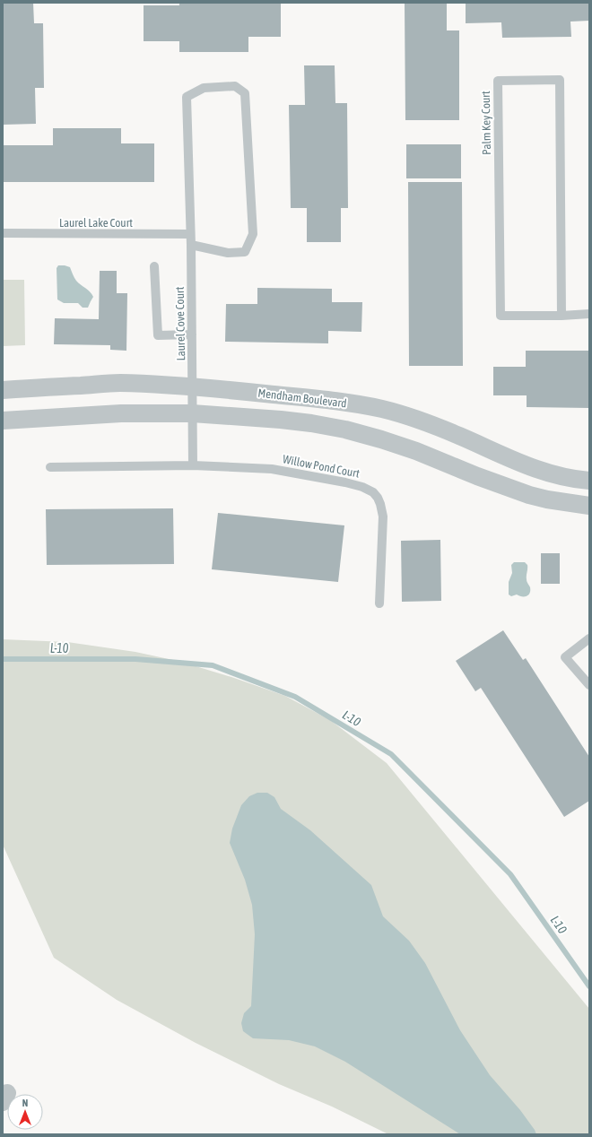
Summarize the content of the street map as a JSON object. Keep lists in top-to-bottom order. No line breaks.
{"streets":{"street":["Mendham Boulevard"],"lane":["Palm Key Court","Laurel Lake Court","Laurel Cove Court","Willow Pond Court"]},"crossings":[["Laurel Lake Court","Laurel Cove Court"],["Laurel Cove Court","Mendham Boulevard"]],"water":["L-10"],"north":"top"}
